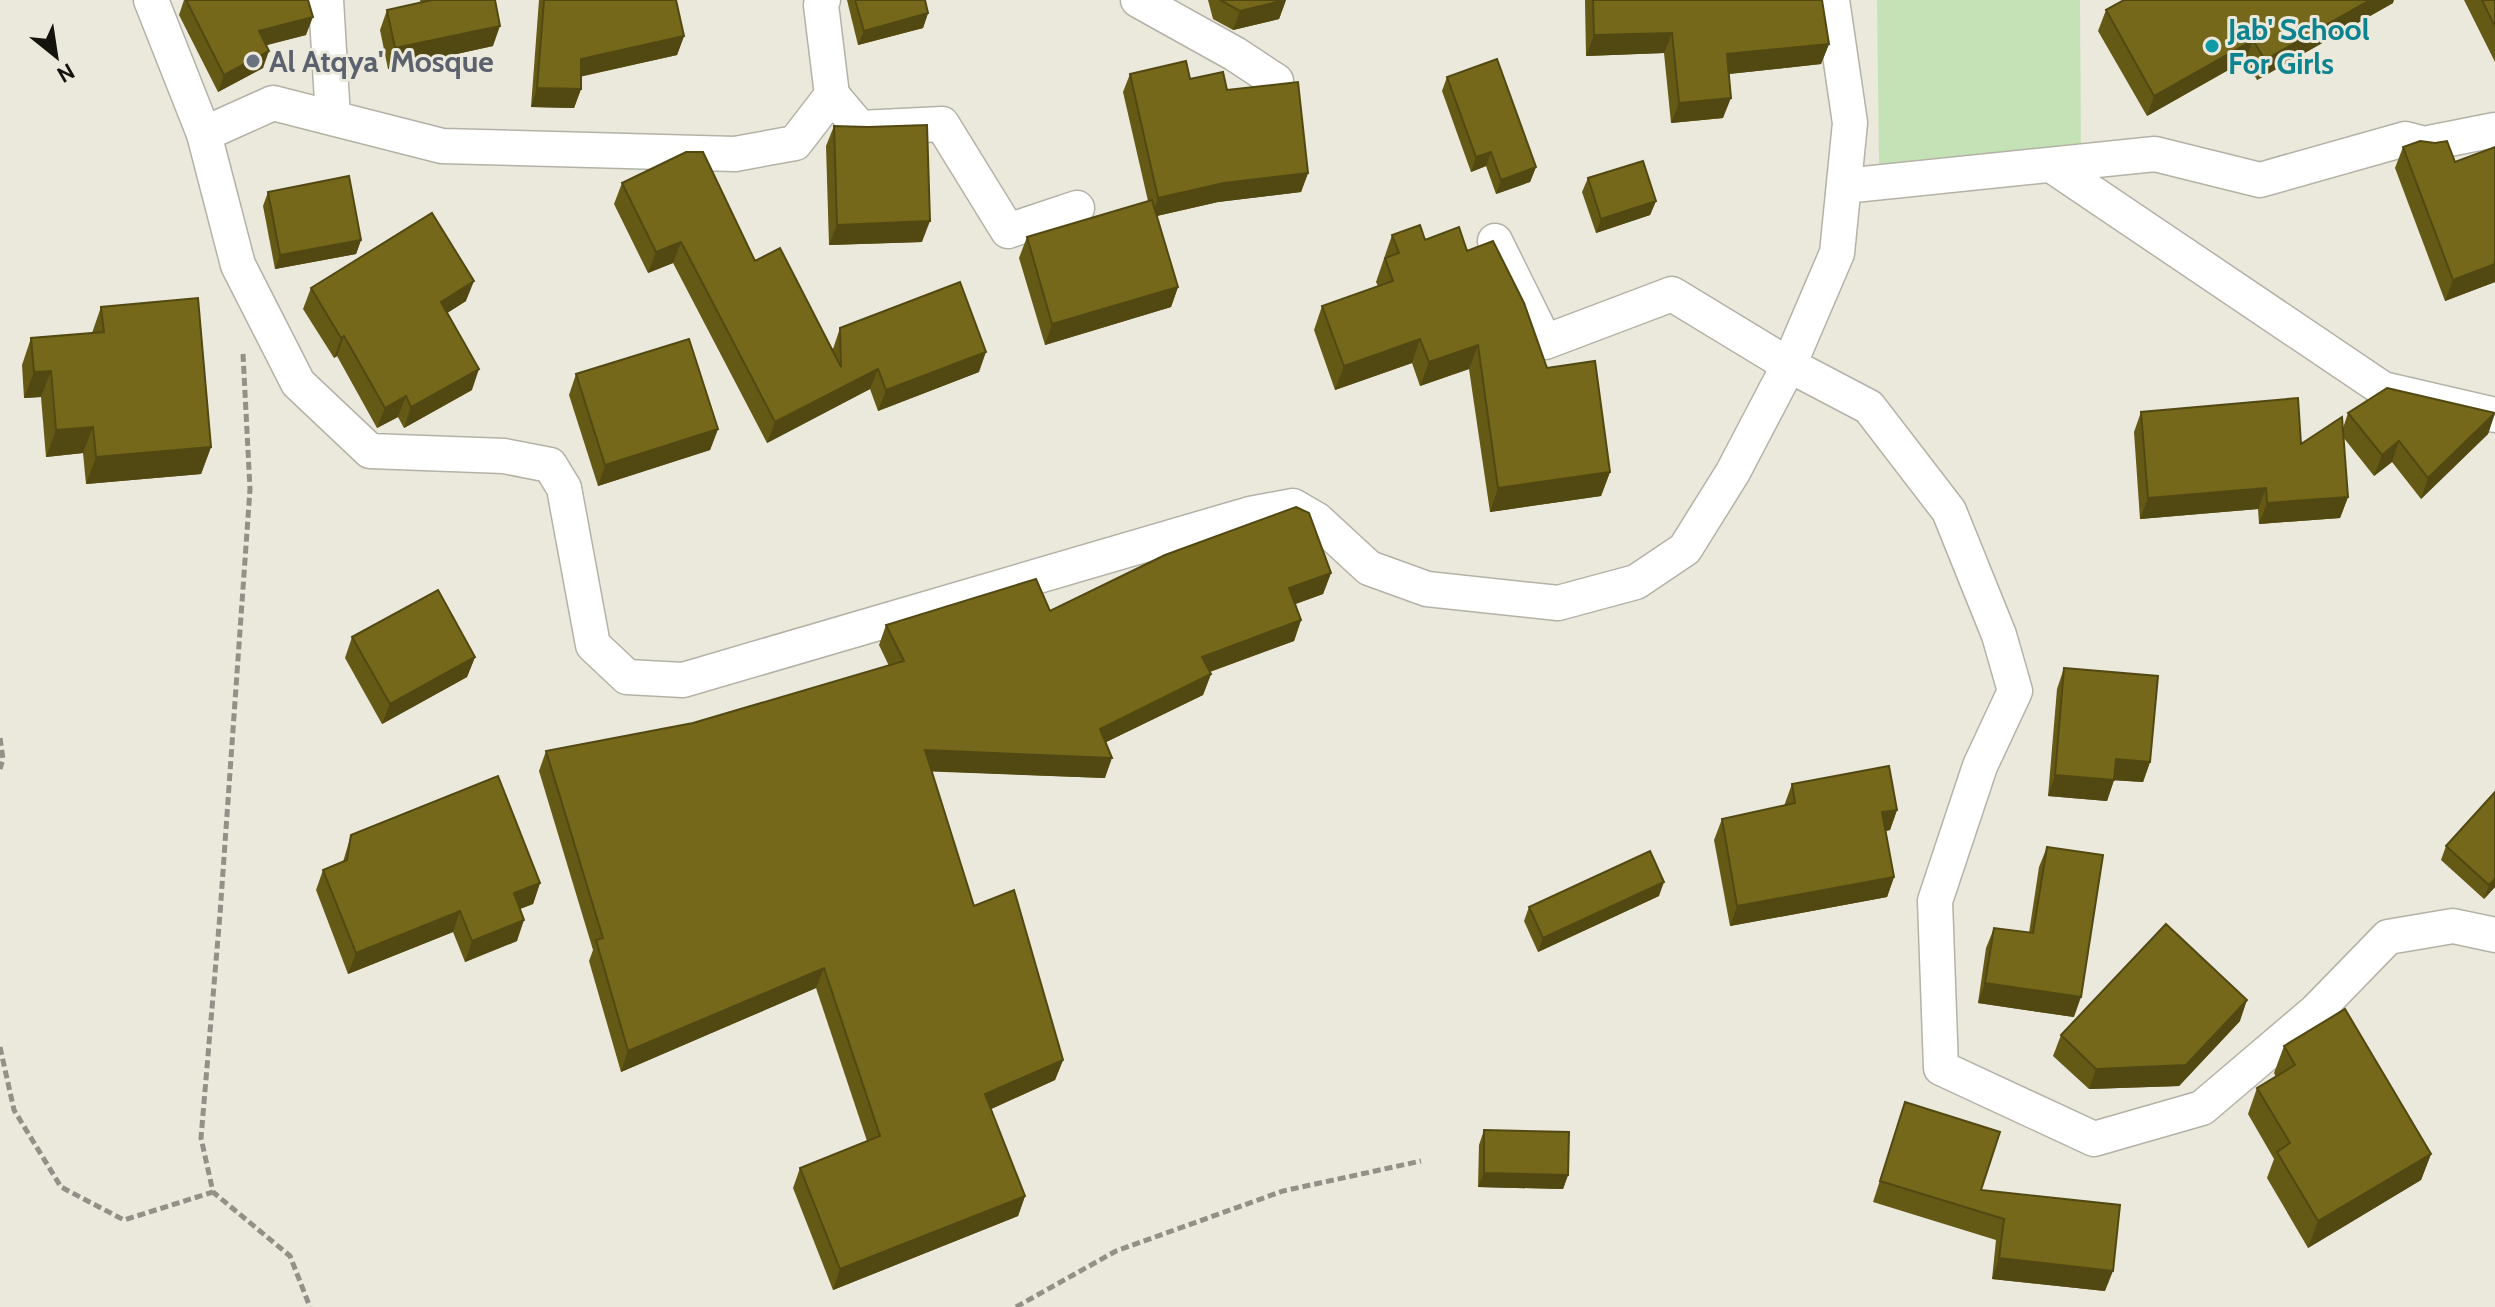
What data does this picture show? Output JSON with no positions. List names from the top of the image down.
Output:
{
  "places": ["Jab' School For Girls", "Al Atqya' Mosque"],
  "north": "bottom right"
}
